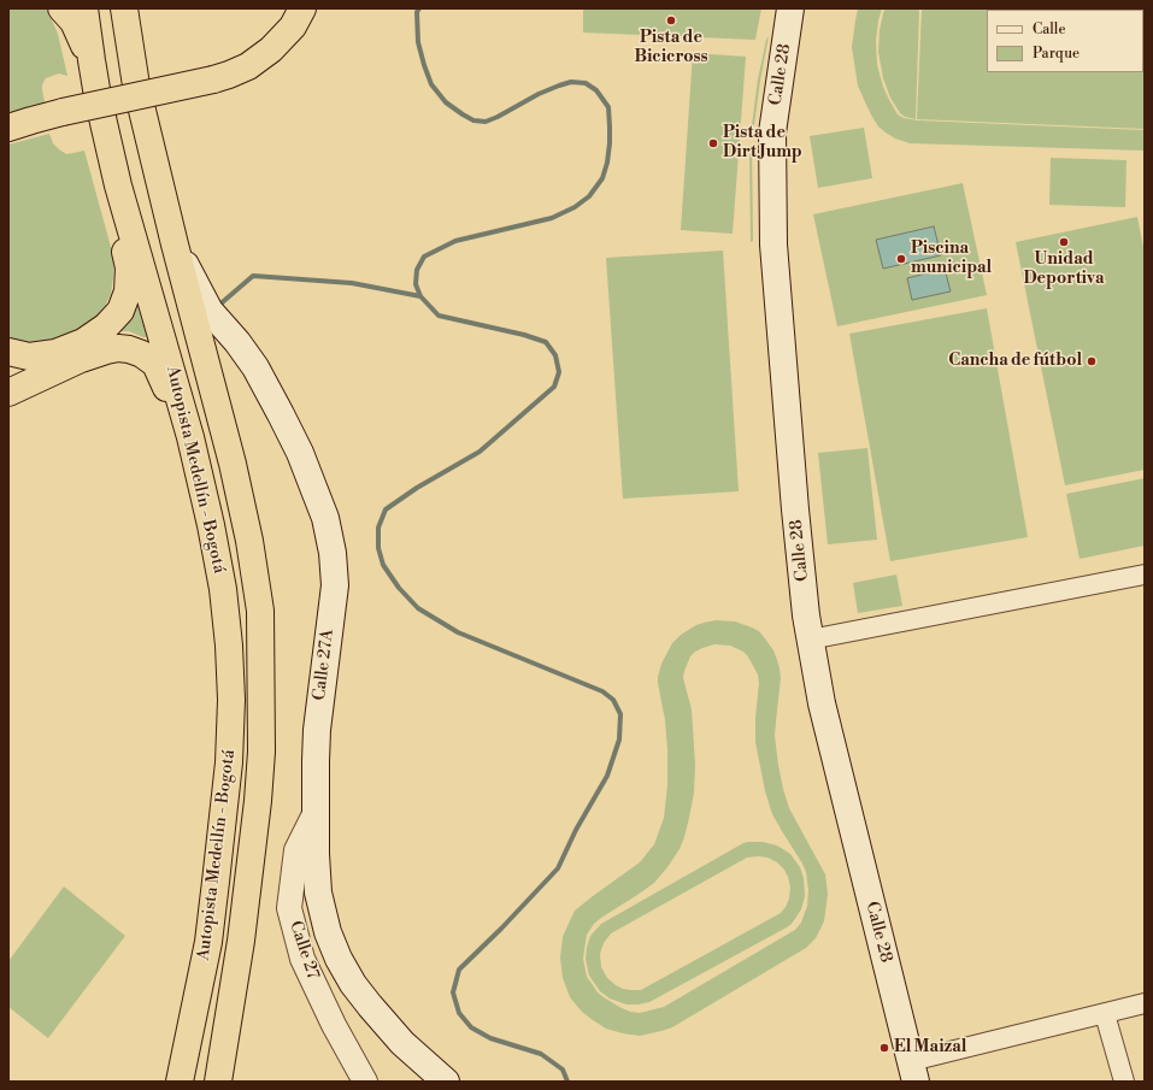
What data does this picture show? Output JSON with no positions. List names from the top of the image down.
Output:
{
  "streets": {
    "highway": ["Autopista Medellín - Bogotá"],
    "main road": ["Calle 28", "Calle 27A"],
    "street": ["Calle 27"]
  },
  "crossings": [
    ["Autopista Medellín - Bogotá", "Calle 27A"],
    ["Calle 27A", "Calle 27"]
  ],
  "places": [
    "Pista de Bicicross",
    "Pista de Dirt Jump",
    "Unidad Deportiva",
    "Piscina municipal",
    "Cancha de fútbol",
    "El Maizal"
  ],
  "legend": ["Calle", "Parque"]
}
